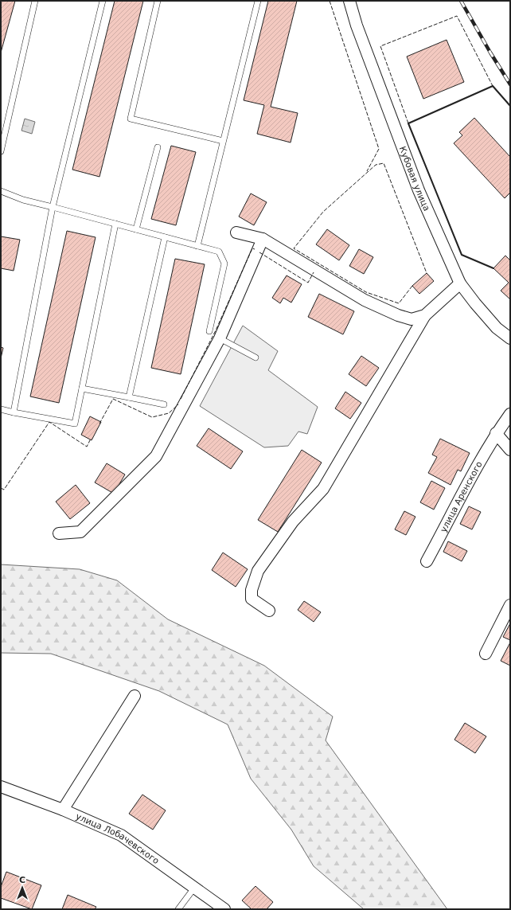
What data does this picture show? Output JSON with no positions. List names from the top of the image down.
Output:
{
  "streets": {
    "street": ["Кубовая улица", "улица Аренского", "улица Лобачевского"]
  },
  "north": "top"
}
